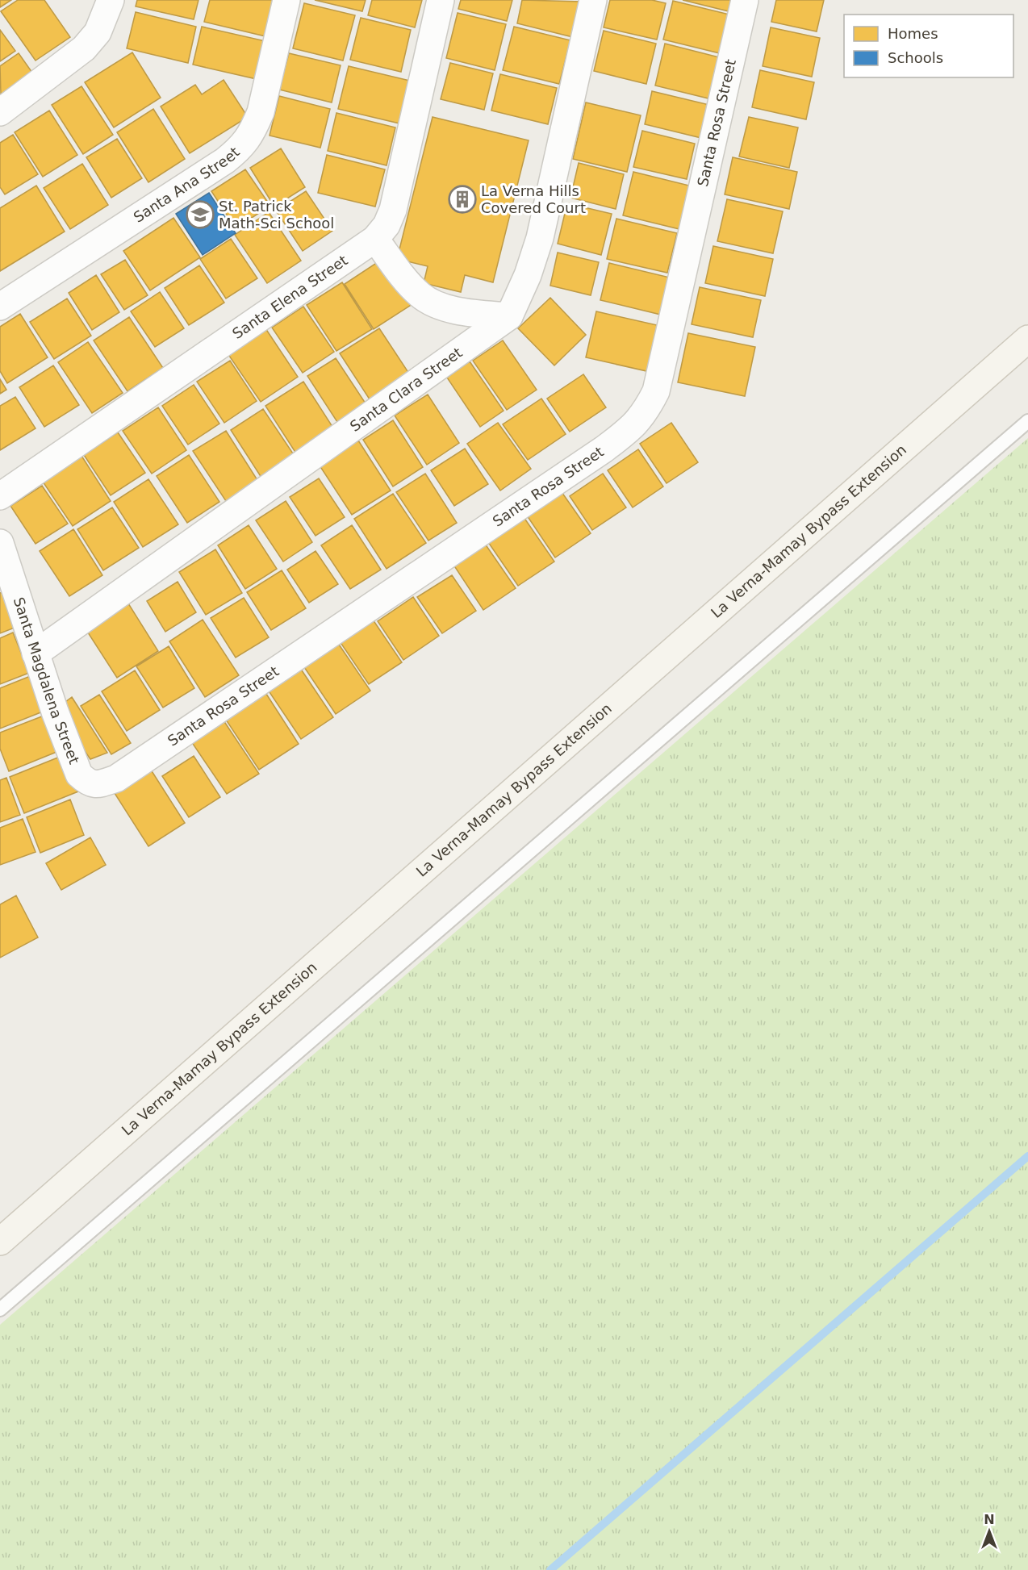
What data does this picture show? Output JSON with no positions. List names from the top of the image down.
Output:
{
  "streets": {
    "main road": ["La Verna-Mamay Bypass Extension"],
    "street": [
      "Santa Rosa Street",
      "Santa Ana Street",
      "Santa Elena Street",
      "Santa Clara Street",
      "Santa Magdalena Street"
    ]
  },
  "crossings": [
    ["Santa Rosa Street", "Santa Magdalena Street"],
    ["Santa Clara Street", "Santa Magdalena Street"]
  ],
  "places": {
    "building": ["La Verna Hills Covered Court"],
    "school or university": ["St. Patrick Math-Sci School"]
  },
  "legend": ["Homes", "Schools"],
  "north": "top"
}
